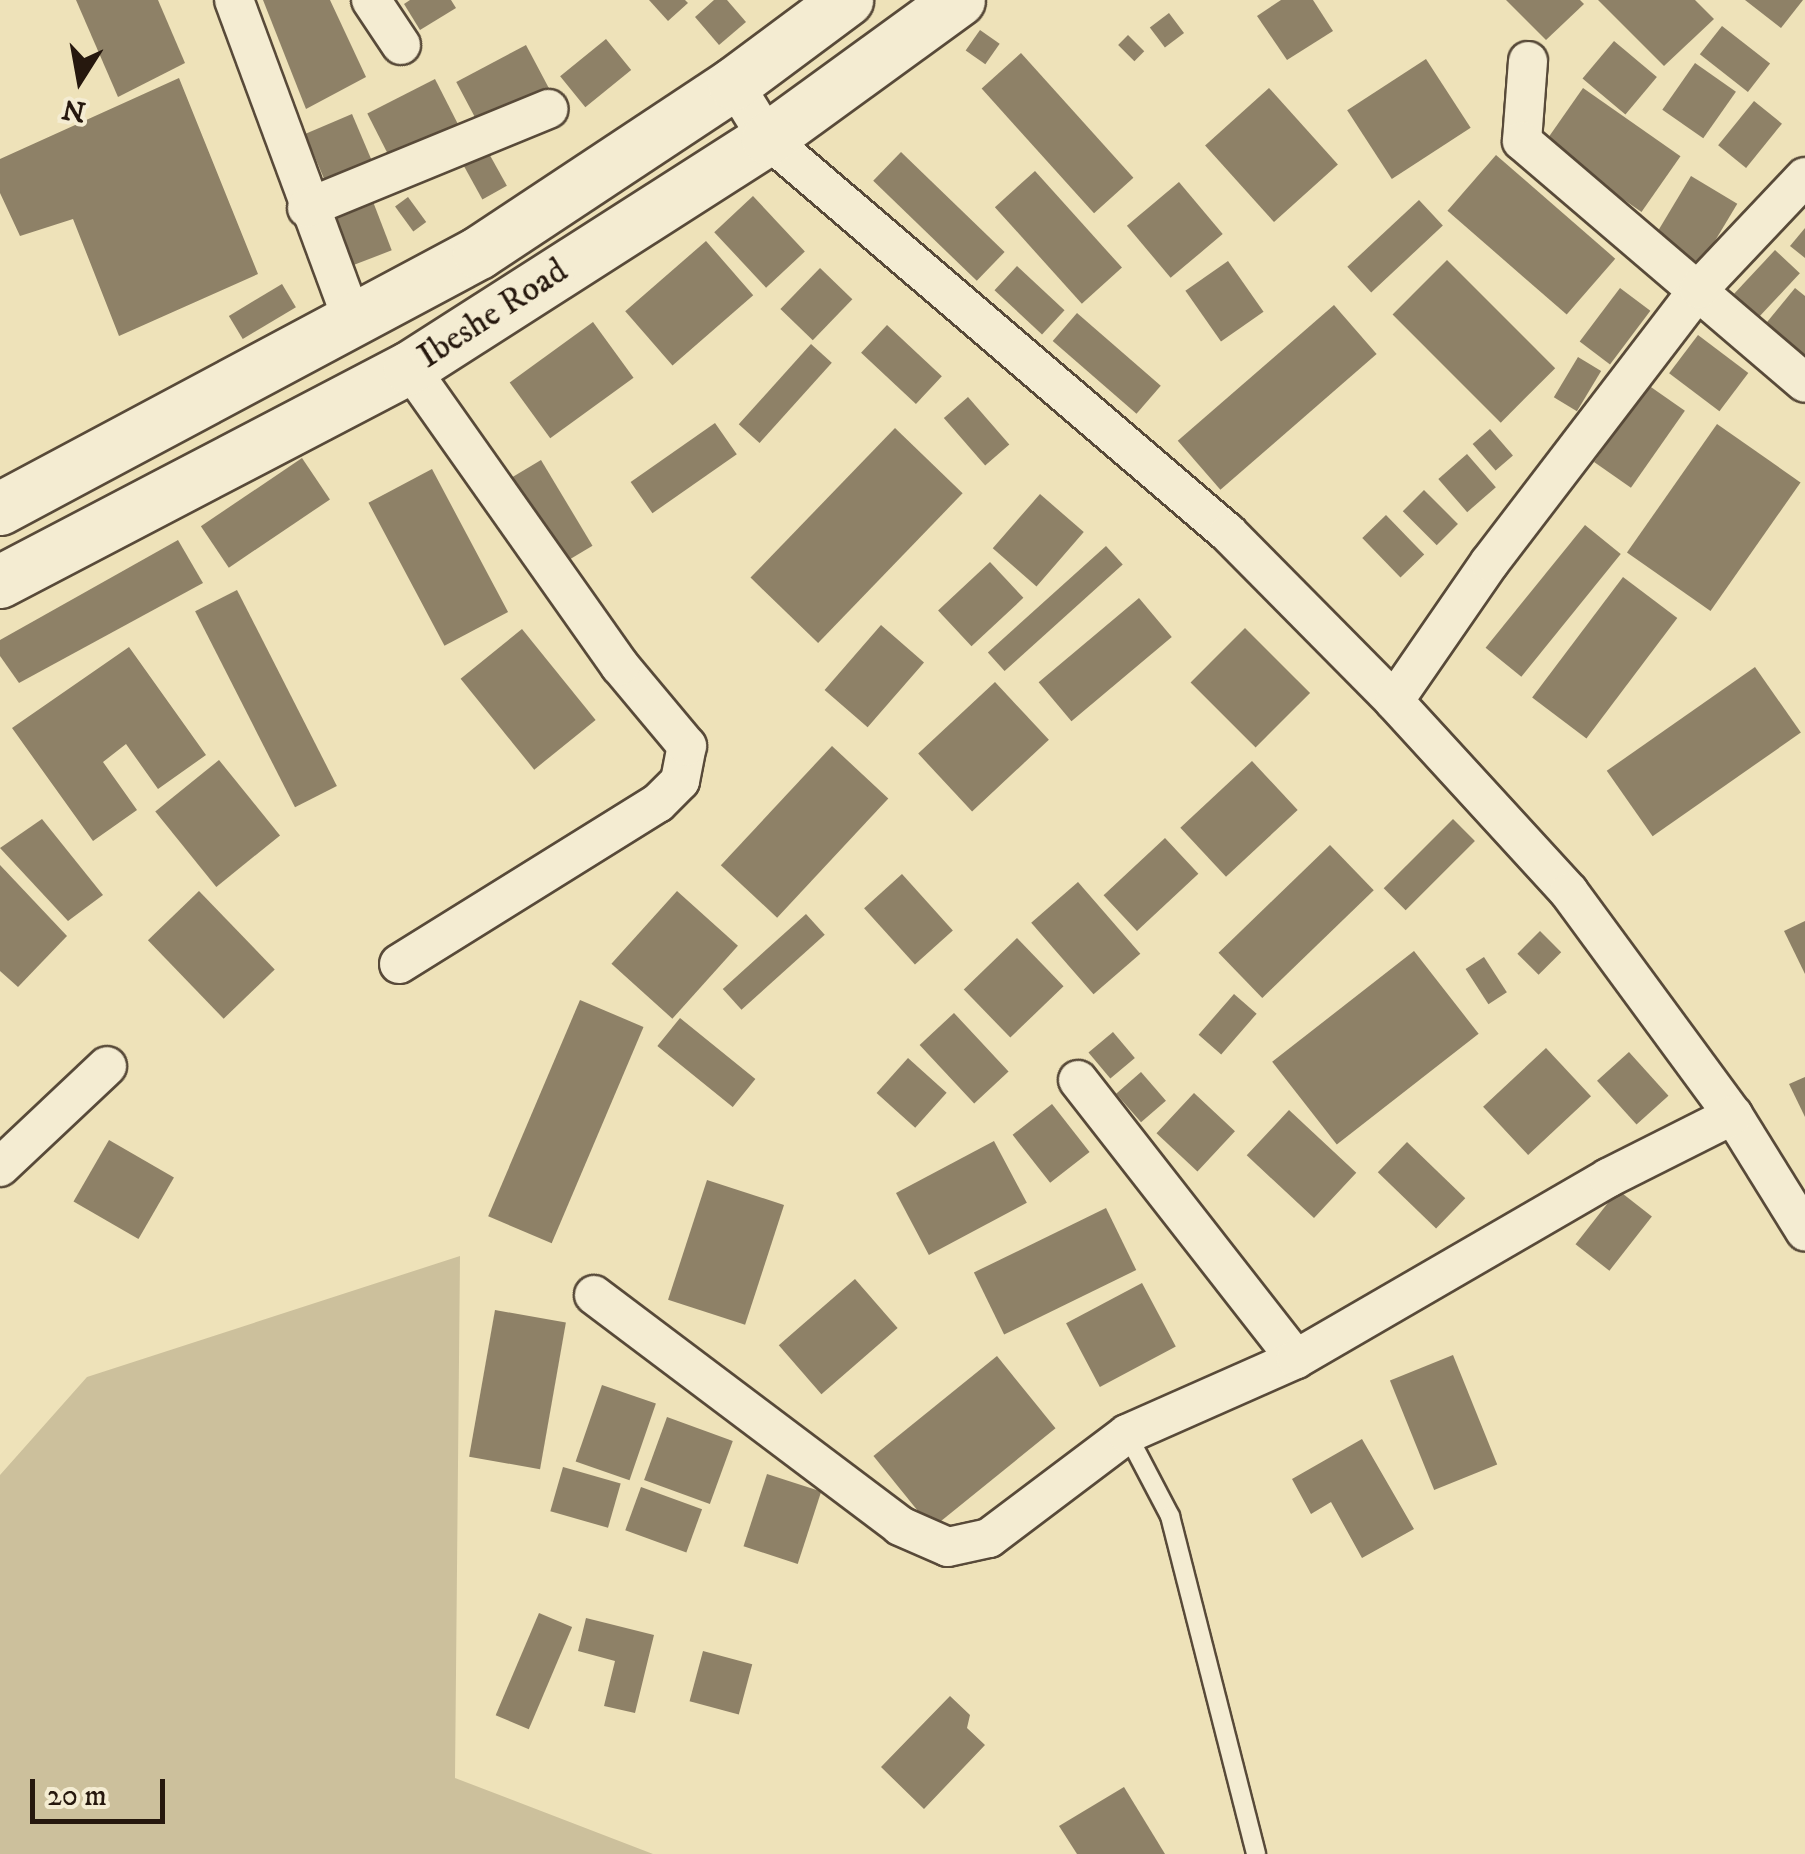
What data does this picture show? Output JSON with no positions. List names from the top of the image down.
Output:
{
  "streets": {
    "main road": ["Ibeshe Road"]
  },
  "scale_bar": "20 m",
  "north": "bottom"
}
